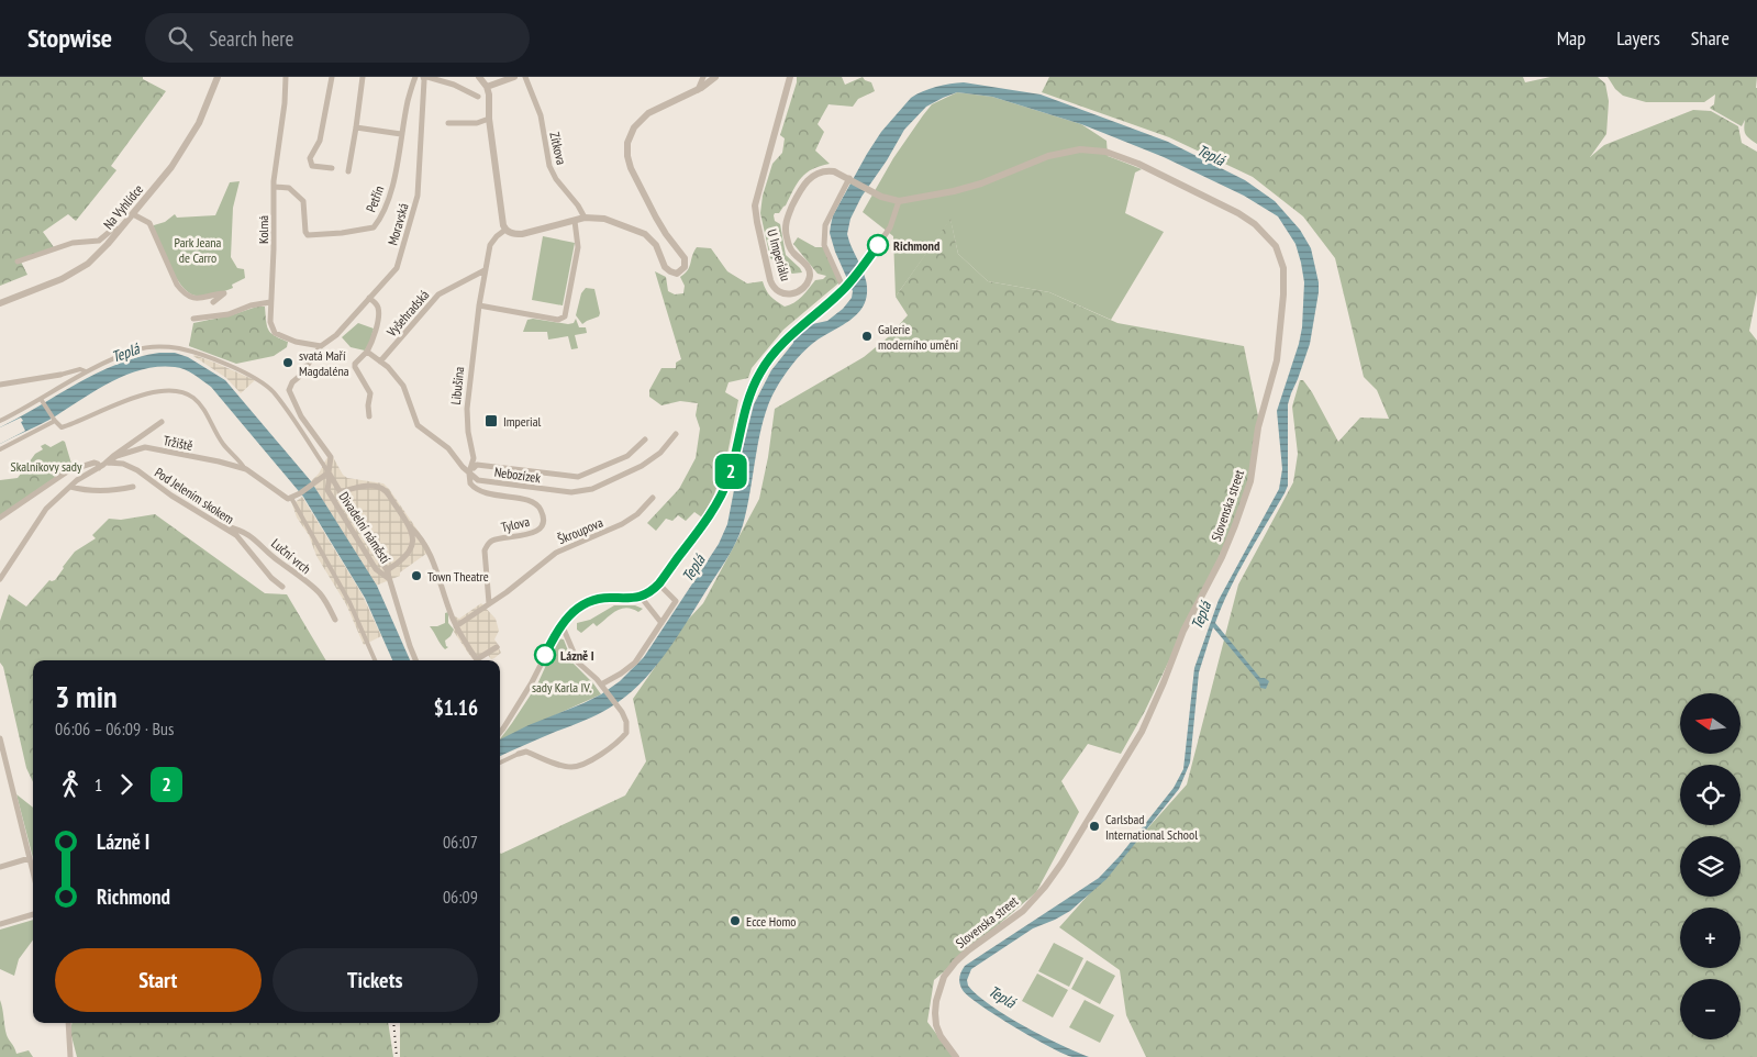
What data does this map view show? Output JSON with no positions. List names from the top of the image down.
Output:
{
  "streets": {
    "street": [
      "Zítkova",
      "Petřín",
      "Na Vyhlídce",
      "Moravská",
      "Kolmá",
      "U Imperiálu",
      "Vyšehradská",
      "Libušina",
      "Tržiště",
      "Nebozízek",
      "Pod Jelením skokem",
      "Slovenska street",
      "Tylova",
      "Divadelní náměstí",
      "Škroupova",
      "Luční vrch"
    ]
  },
  "crossings": [
    ["Petřín", "Kolmá"],
    ["Moravská", "Kolmá"],
    ["Moravská", "Divadelní náměstí"],
    ["U Imperiálu", "Slovenska street"],
    ["Vyšehradská", "Libušina"],
    ["Libušina", "Nebozízek"],
    ["Libušina", "Tylova"],
    ["Tržiště", "Pod Jelením skokem"],
    ["Nebozízek", "Tylova"],
    ["Pod Jelením skokem", "Luční vrch"],
    ["Tylova", "Škroupova"]
  ],
  "water": ["Teplá"],
  "parks": ["Park Jeana de Carro", "Skalníkovy sady", "sady Karla IV."],
  "places": {
    "other": [
      "Richmond",
      "Galerie moderního umění",
      "svatá Maří Magdaléna",
      "Town Theatre",
      "Lázně I",
      "Carlsbad International School",
      "Ecce Homo"
    ],
    "transit": ["Imperial"]
  },
  "lines": ["bus line 2"],
  "north": "left",
  "page": {
    "header": "Stopwise",
    "search": "Search here",
    "nav": ["Map", "Layers", "Share"],
    "on_map": "2",
    "heading": ["3 min", "06:06 – 06:09 · Bus", "$1.16"],
    "map_buttons": ["+", "−"],
    "legs": ["1", "2"],
    "list": [
      {
        "name": "Lázně I",
        "value": "06:07"
      },
      {
        "name": "Richmond",
        "value": "06:09"
      }
    ],
    "buttons": ["Start", "Tickets"]
  }
}
